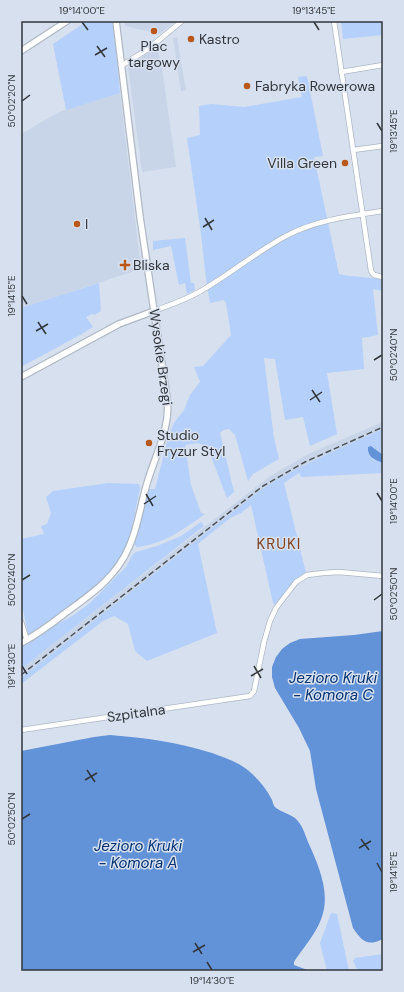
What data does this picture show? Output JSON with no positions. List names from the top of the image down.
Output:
{
  "streets": {
    "street": ["Wysokie Brzegi", "Szpitalna"]
  },
  "districts": ["KRUKI"],
  "water": ["Jezioro Kruki - Komora C", "Jezioro Kruki - Komora A"],
  "places": {
    "other": [
      "Plac targowy",
      "Kastro",
      "Fabryka Rowerowa",
      "Villa Green",
      "I",
      "Studio Fryzur Styl"
    ],
    "health": ["Bliska"]
  },
  "coordinates": [
    "19°14'00\"E",
    "19°13'45\"E",
    "50°02'20\"N",
    "19°14'15\"E",
    "50°02'40\"N",
    "50°02'50\"N",
    "19°14'30\"E"
  ]
}
